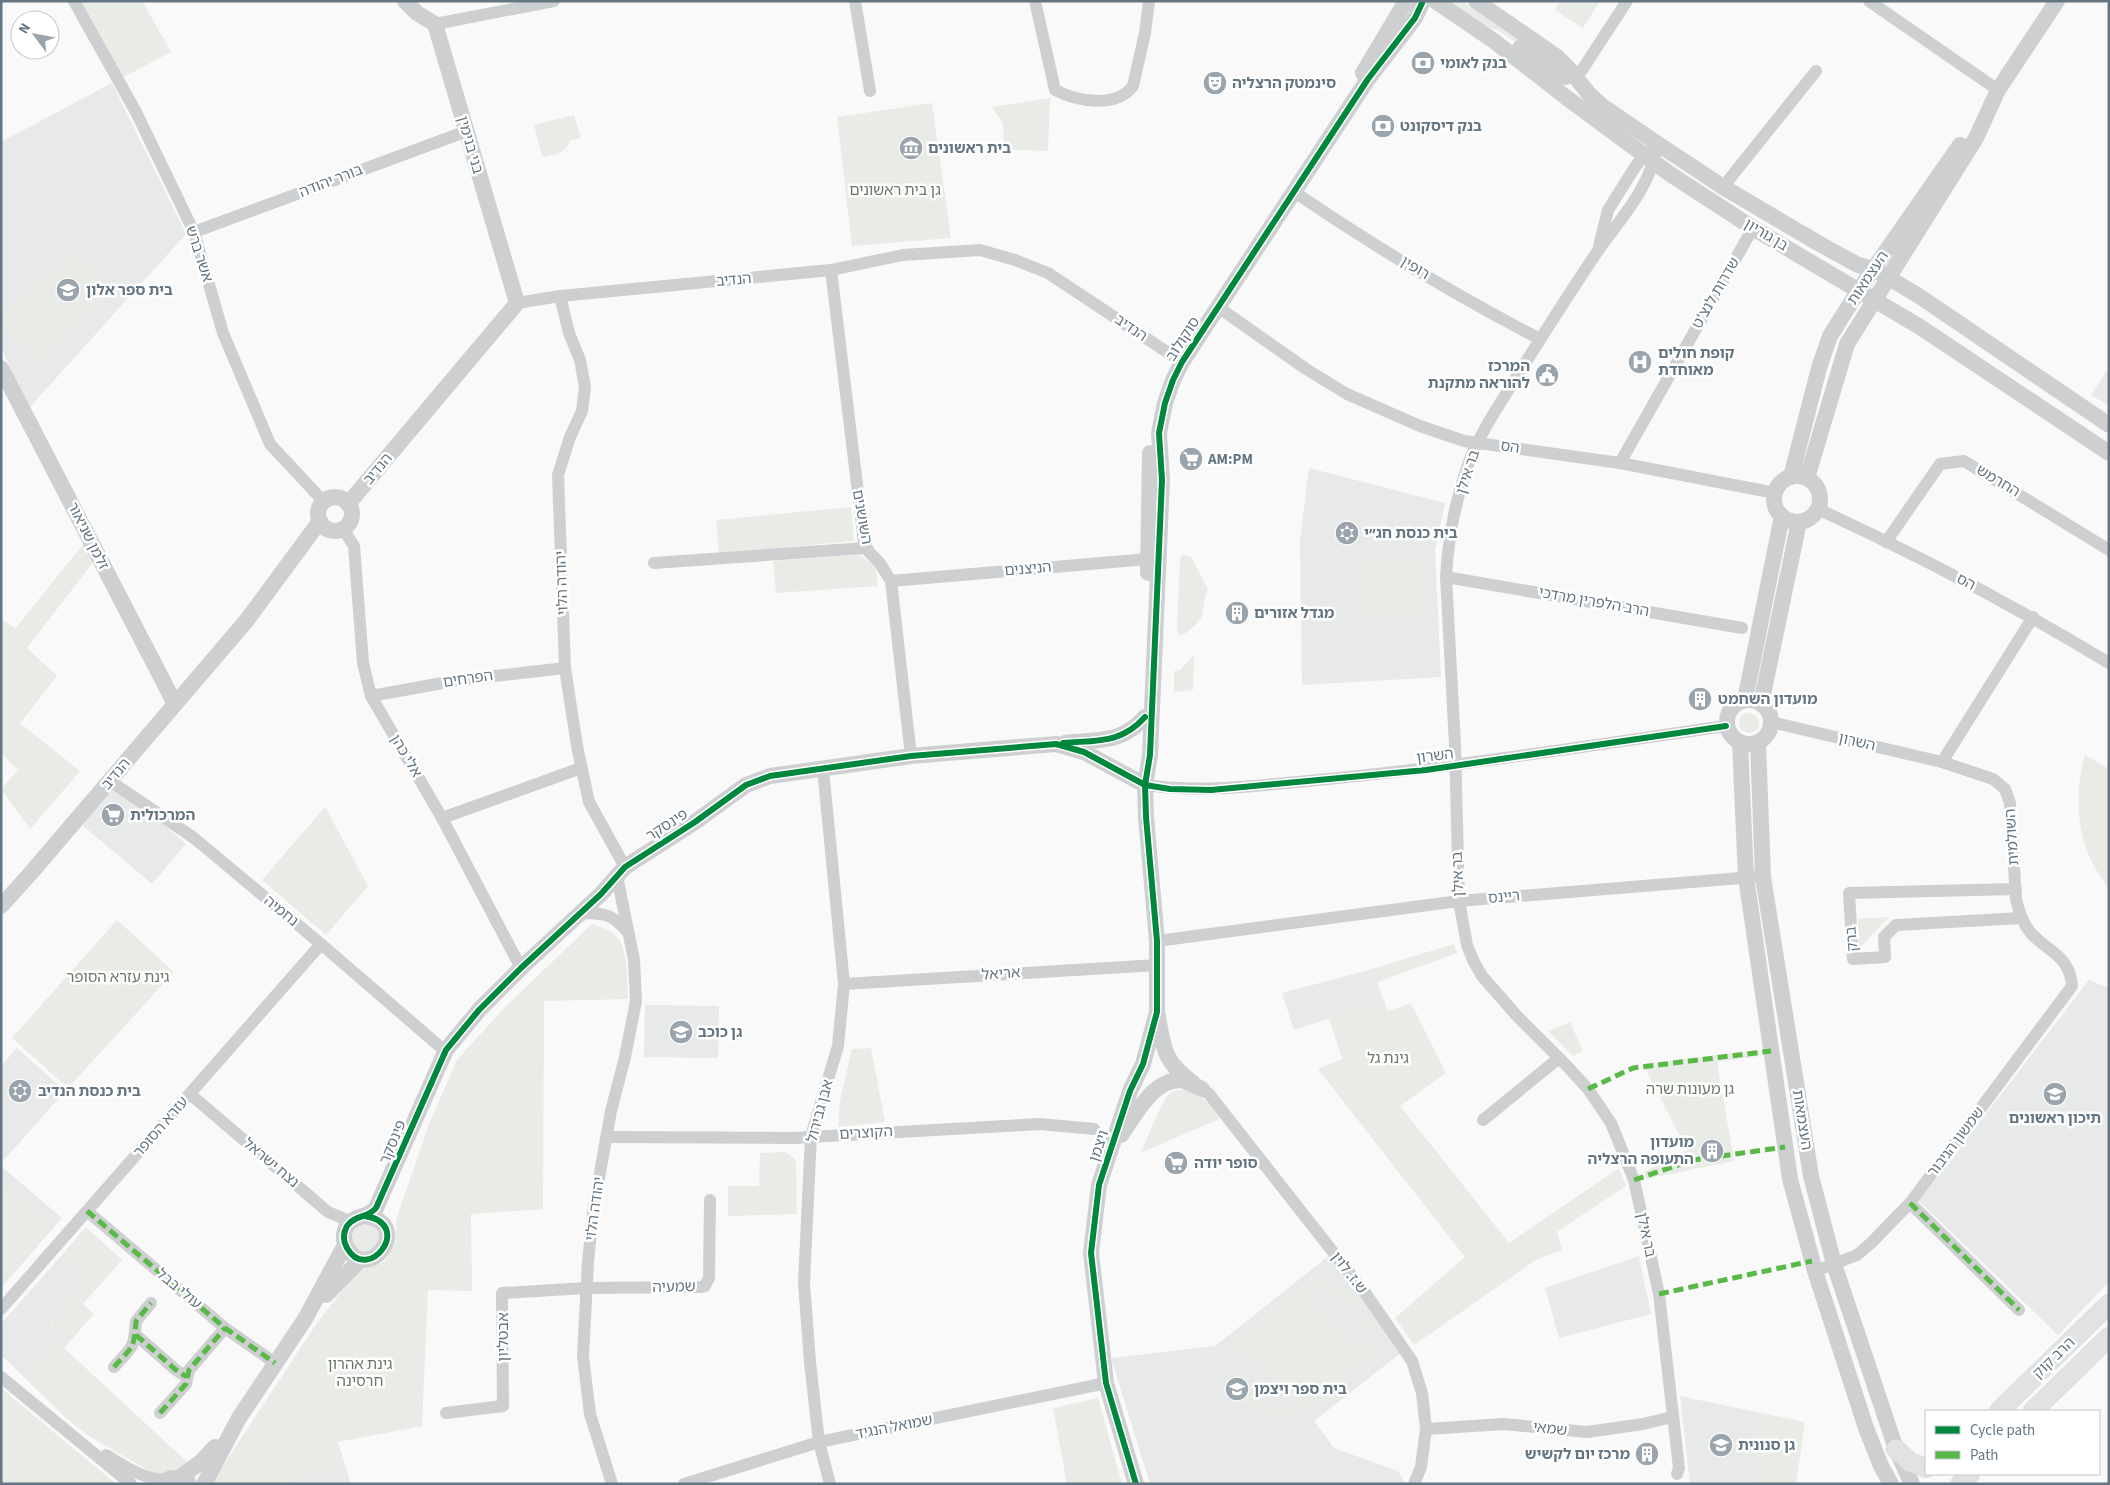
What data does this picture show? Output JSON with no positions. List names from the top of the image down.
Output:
{
  "streets": {
    "main road": ["הרב קוק"],
    "street": [
      "בני בנימין",
      "בורר יהודה",
      "בן גוריון",
      "אשר ברש",
      "רופין",
      "העצמאות",
      "הנדיב",
      "שדרות לנצ'ט",
      "סוקולוב",
      "הס",
      "בר אילן",
      "החרמש",
      "השושנים",
      "זלמן שניאור",
      "הניצנים",
      "יהודה הלוי",
      "הרב הלפרין מרדכי",
      "הפרחים",
      "השרון",
      "אלי כהן",
      "פינסקר",
      "השולמית",
      "ריינס",
      "נחמיה",
      "ברק",
      "אריאל",
      "אבן גבירול",
      "עזרא הסופר",
      "הקוצרים",
      "שמשון הגיבור",
      "ויצמן",
      "נצח ישראל",
      "ש.ז. לוין",
      "שמעיה",
      "עולי בבל",
      "אבטליון",
      "שמואל הנגיד",
      "שמאי"
    ]
  },
  "crossings": [
    ["בני בנימין", "בורר יהודה"],
    ["בני בנימין", "הנדיב"],
    ["בורר יהודה", "אשר ברש"],
    ["בן גוריון", "העצמאות"],
    ["בן גוריון", "שדרות לנצ'ט"],
    ["בן גוריון", "סוקולוב"],
    ["בן גוריון", "בר אילן"],
    ["אשר ברש", "הנדיב"],
    ["אשר ברש", "אלי כהן"],
    ["רופין", "סוקולוב"],
    ["רופין", "בר אילן"],
    ["העצמאות", "הס"],
    ["העצמאות", "השרון"],
    ["העצמאות", "ריינס"],
    ["העצמאות", "שמשון הגיבור"],
    ["הנדיב", "סוקולוב"],
    ["הנדיב", "השושנים"],
    ["הנדיב", "זלמן שניאור"],
    ["הנדיב", "יהודה הלוי"],
    ["הנדיב", "אלי כהן"],
    ["הנדיב", "נחמיה"],
    ["שדרות לנצ'ט", "הס"],
    ["סוקולוב", "הס"],
    ["סוקולוב", "הניצנים"],
    ["סוקולוב", "השרון"],
    ["סוקולוב", "פינסקר"],
    ["סוקולוב", "ויצמן"],
    ["הס", "בר אילן"],
    ["הס", "החרמש"],
    ["בר אילן", "הרב הלפרין מרדכי"],
    ["בר אילן", "השרון"],
    ["בר אילן", "ריינס"],
    ["בר אילן", "שמאי"],
    ["השושנים", "הניצנים"],
    ["השושנים", "פינסקר"],
    ["יהודה הלוי", "הפרחים"],
    ["יהודה הלוי", "פינסקר"],
    ["יהודה הלוי", "הקוצרים"],
    ["יהודה הלוי", "שמעיה"],
    ["יהודה הלוי", "אבטליון"],
    ["הפרחים", "אלי כהן"],
    ["השרון", "פינסקר"],
    ["השרון", "השולמית"],
    ["אלי כהן", "פינסקר"],
    ["פינסקר", "נחמיה"],
    ["פינסקר", "אבן גבירול"],
    ["פינסקר", "נצח ישראל"],
    ["השולמית", "ברק"],
    ["השולמית", "שמשון הגיבור"],
    ["ריינס", "ויצמן"],
    ["נחמיה", "עזרא הסופר"],
    ["אריאל", "אבן גבירול"],
    ["אריאל", "ויצמן"],
    ["אבן גבירול", "הקוצרים"],
    ["אבן גבירול", "שמואל הנגיד"],
    ["עזרא הסופר", "נצח ישראל"],
    ["עזרא הסופר", "עולי בבל"],
    ["ויצמן", "ש.ז. לוין"],
    ["ויצמן", "שמואל הנגיד"],
    ["ש.ז. לוין", "שמאי"],
    ["שמעיה", "אבטליון"]
  ],
  "parks": [
    "גן בית ראשונים",
    "גינת עזרא הסופר",
    "גינת גל",
    "גן מעונות שרה",
    "גינת אהרון חרסינה"
  ],
  "places": {
    "bank": ["בנק לאומי", "בנק דיסקונט"],
    "theatre": ["סינמטק הרצליה"],
    "museum": ["בית ראשונים"],
    "school or university": [
      "בית ספר אלון",
      "גן כוכב",
      "תיכון ראשונים",
      "בית ספר ויצמן",
      "גן סנונית"
    ],
    "hospital": ["קופת חולים מאוחדת"],
    "public building": ["המרכז להוראה מתקנת"],
    "supermarket": ["AM:PM", "המרכולית", "סופר יודה"],
    "synagogue": ["בית כנסת חג״י", "בית כנסת הנדיב"],
    "building": [
      "מגדל אזורים",
      "מועדון השחמט",
      "מועדון התעופה הרצליה",
      "מרכז יום לקשיש"
    ]
  },
  "legend": ["Cycle path", "Path"],
  "north": "top left"
}
